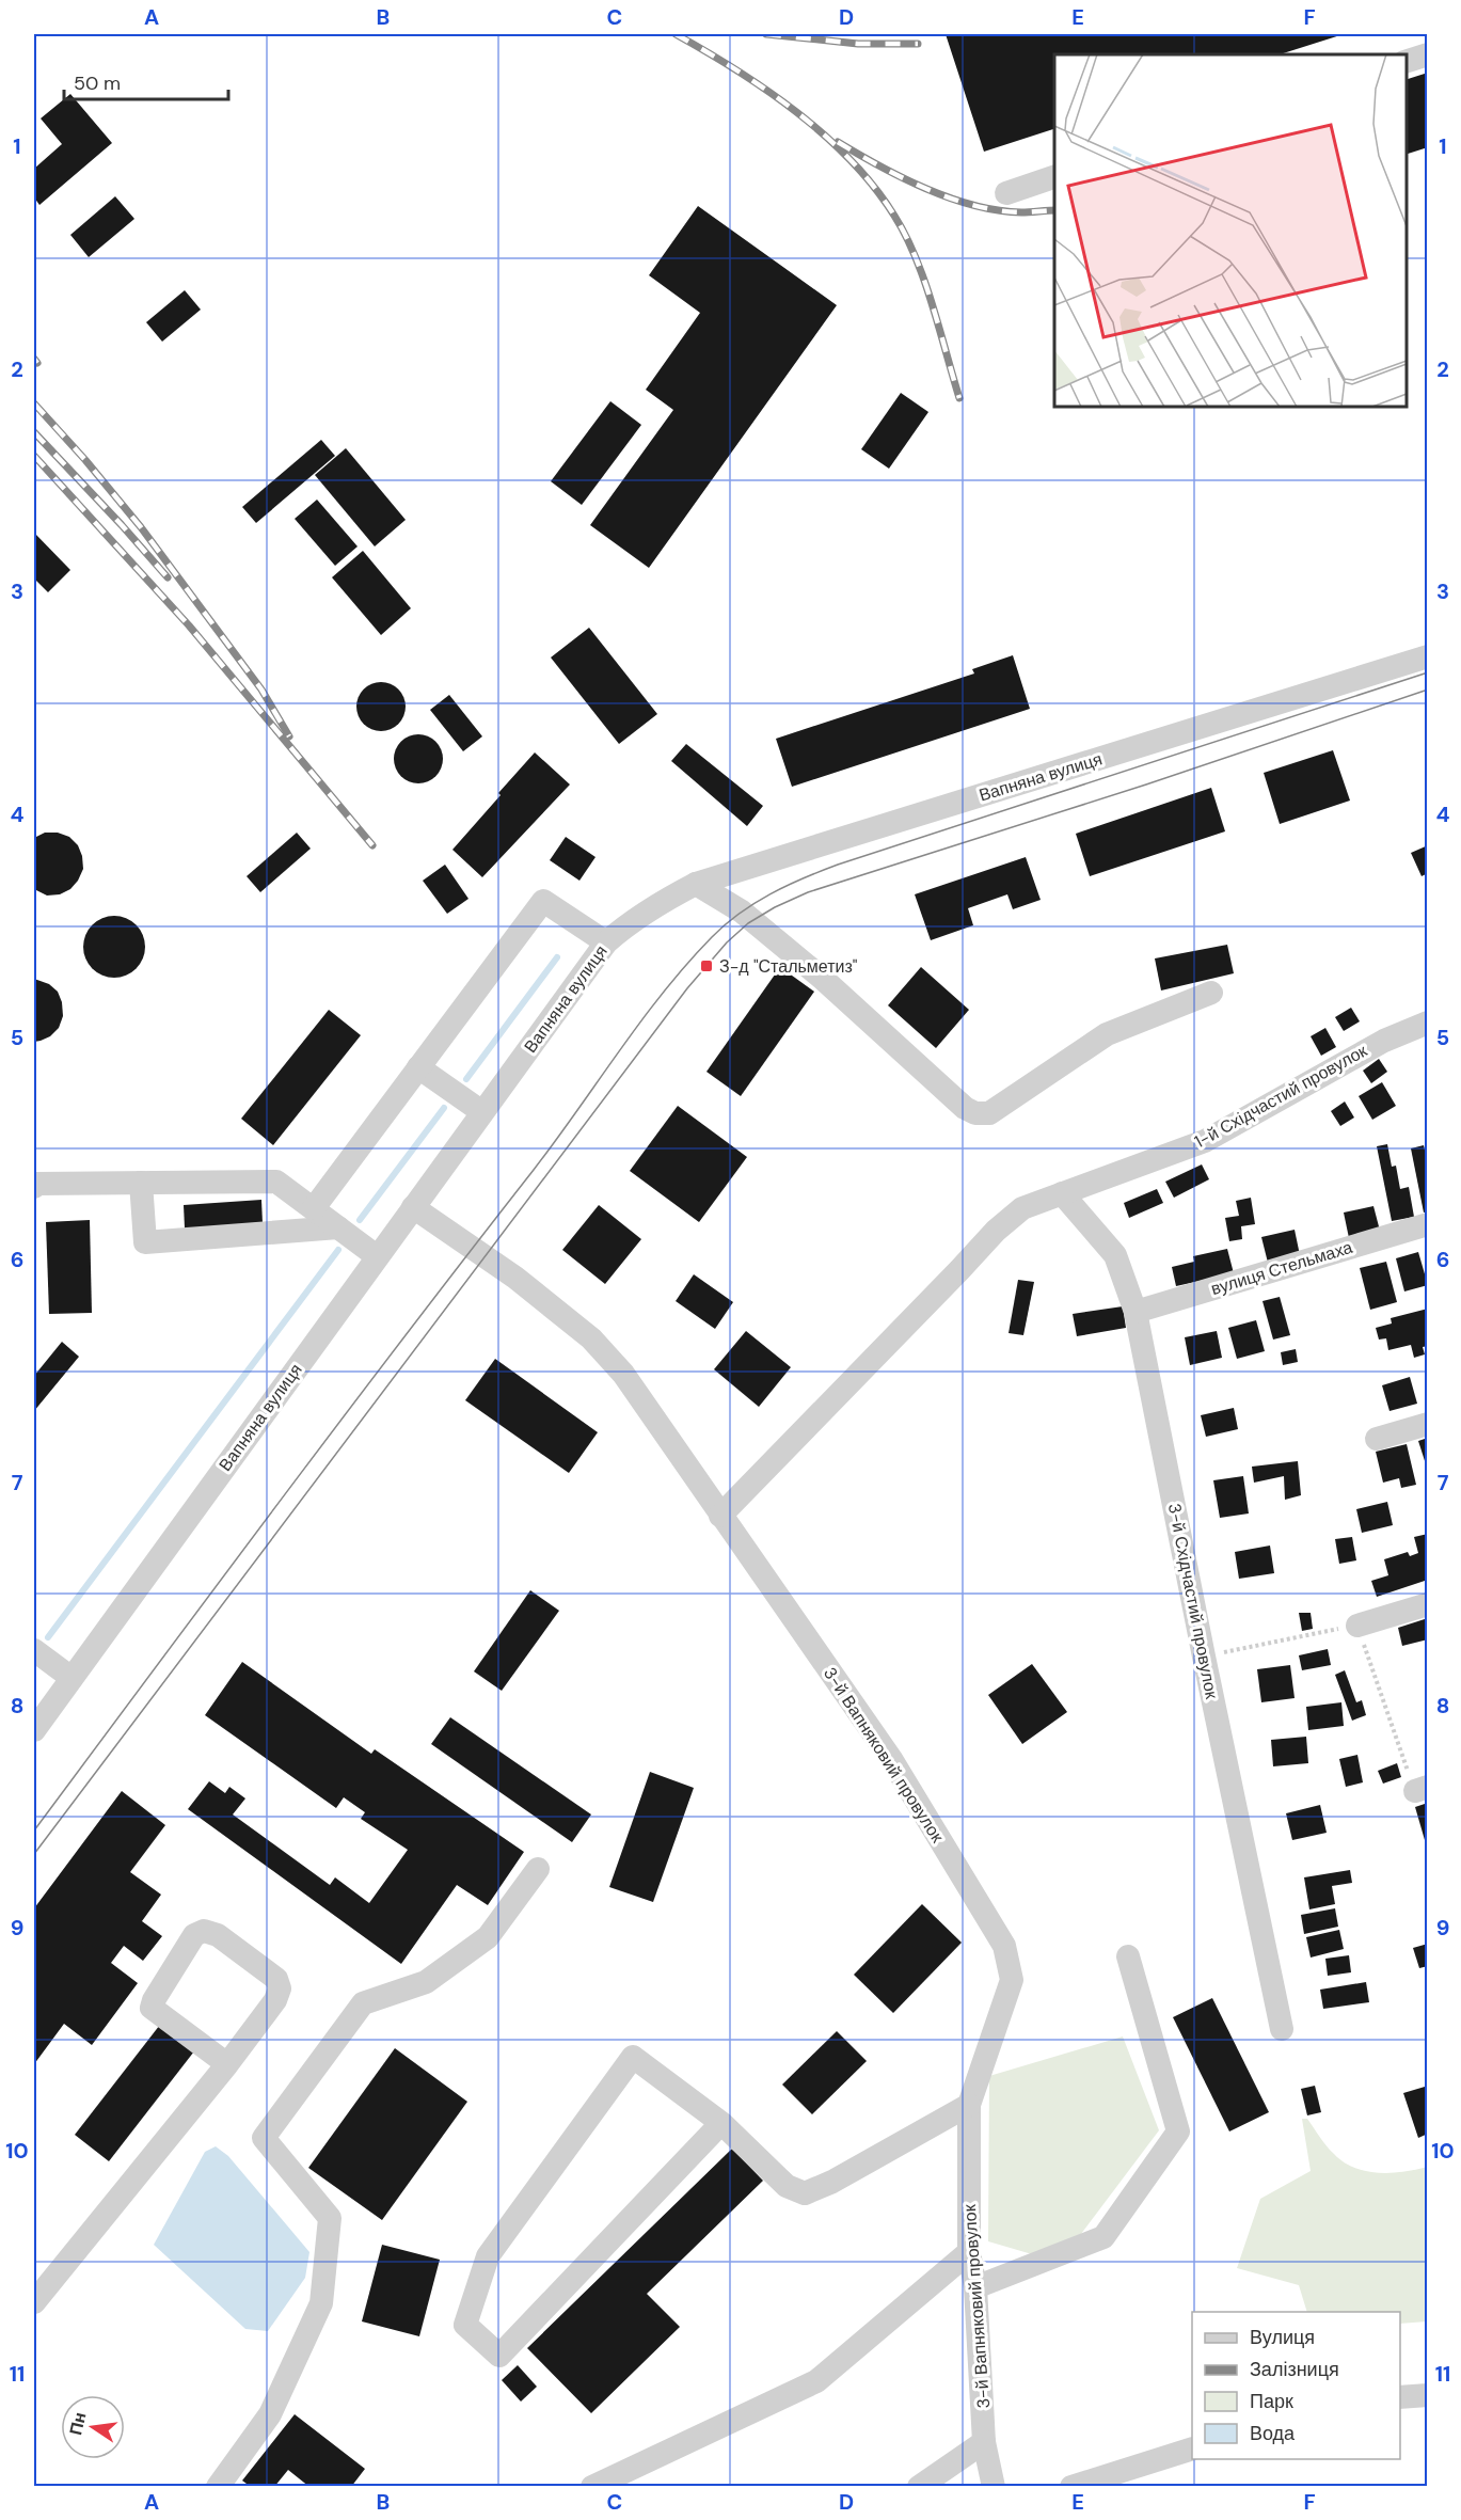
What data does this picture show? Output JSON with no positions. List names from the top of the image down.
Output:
{
  "streets": {
    "street": [
      "Вапняна вулиця",
      "1-й Східчастий провулок",
      "вулиця Стельмаха",
      "3-й Східчастий провулок",
      "3-й Вапняковий провулок"
    ]
  },
  "crossings": [
    ["Вапняна вулиця", "3-й Вапняковий провулок"],
    ["1-й Східчастий провулок", "3-й Східчастий провулок"],
    ["1-й Східчастий провулок", "3-й Вапняковий провулок"],
    ["вулиця Стельмаха", "3-й Східчастий провулок"]
  ],
  "places": {
    "transit": ["З-д \"Стальметиз\""]
  },
  "legend": [
    "Вулиця",
    "Залізниця",
    "Парк",
    "Вода"
  ],
  "scale_bar": "50 m",
  "north": "left",
  "grid": {
    "columns": [
      "A",
      "B",
      "C",
      "D",
      "E",
      "F"
    ],
    "rows": [
      "1",
      "2",
      "3",
      "4",
      "5",
      "6",
      "7",
      "8",
      "9",
      "10",
      "11"
    ]
  }
}
